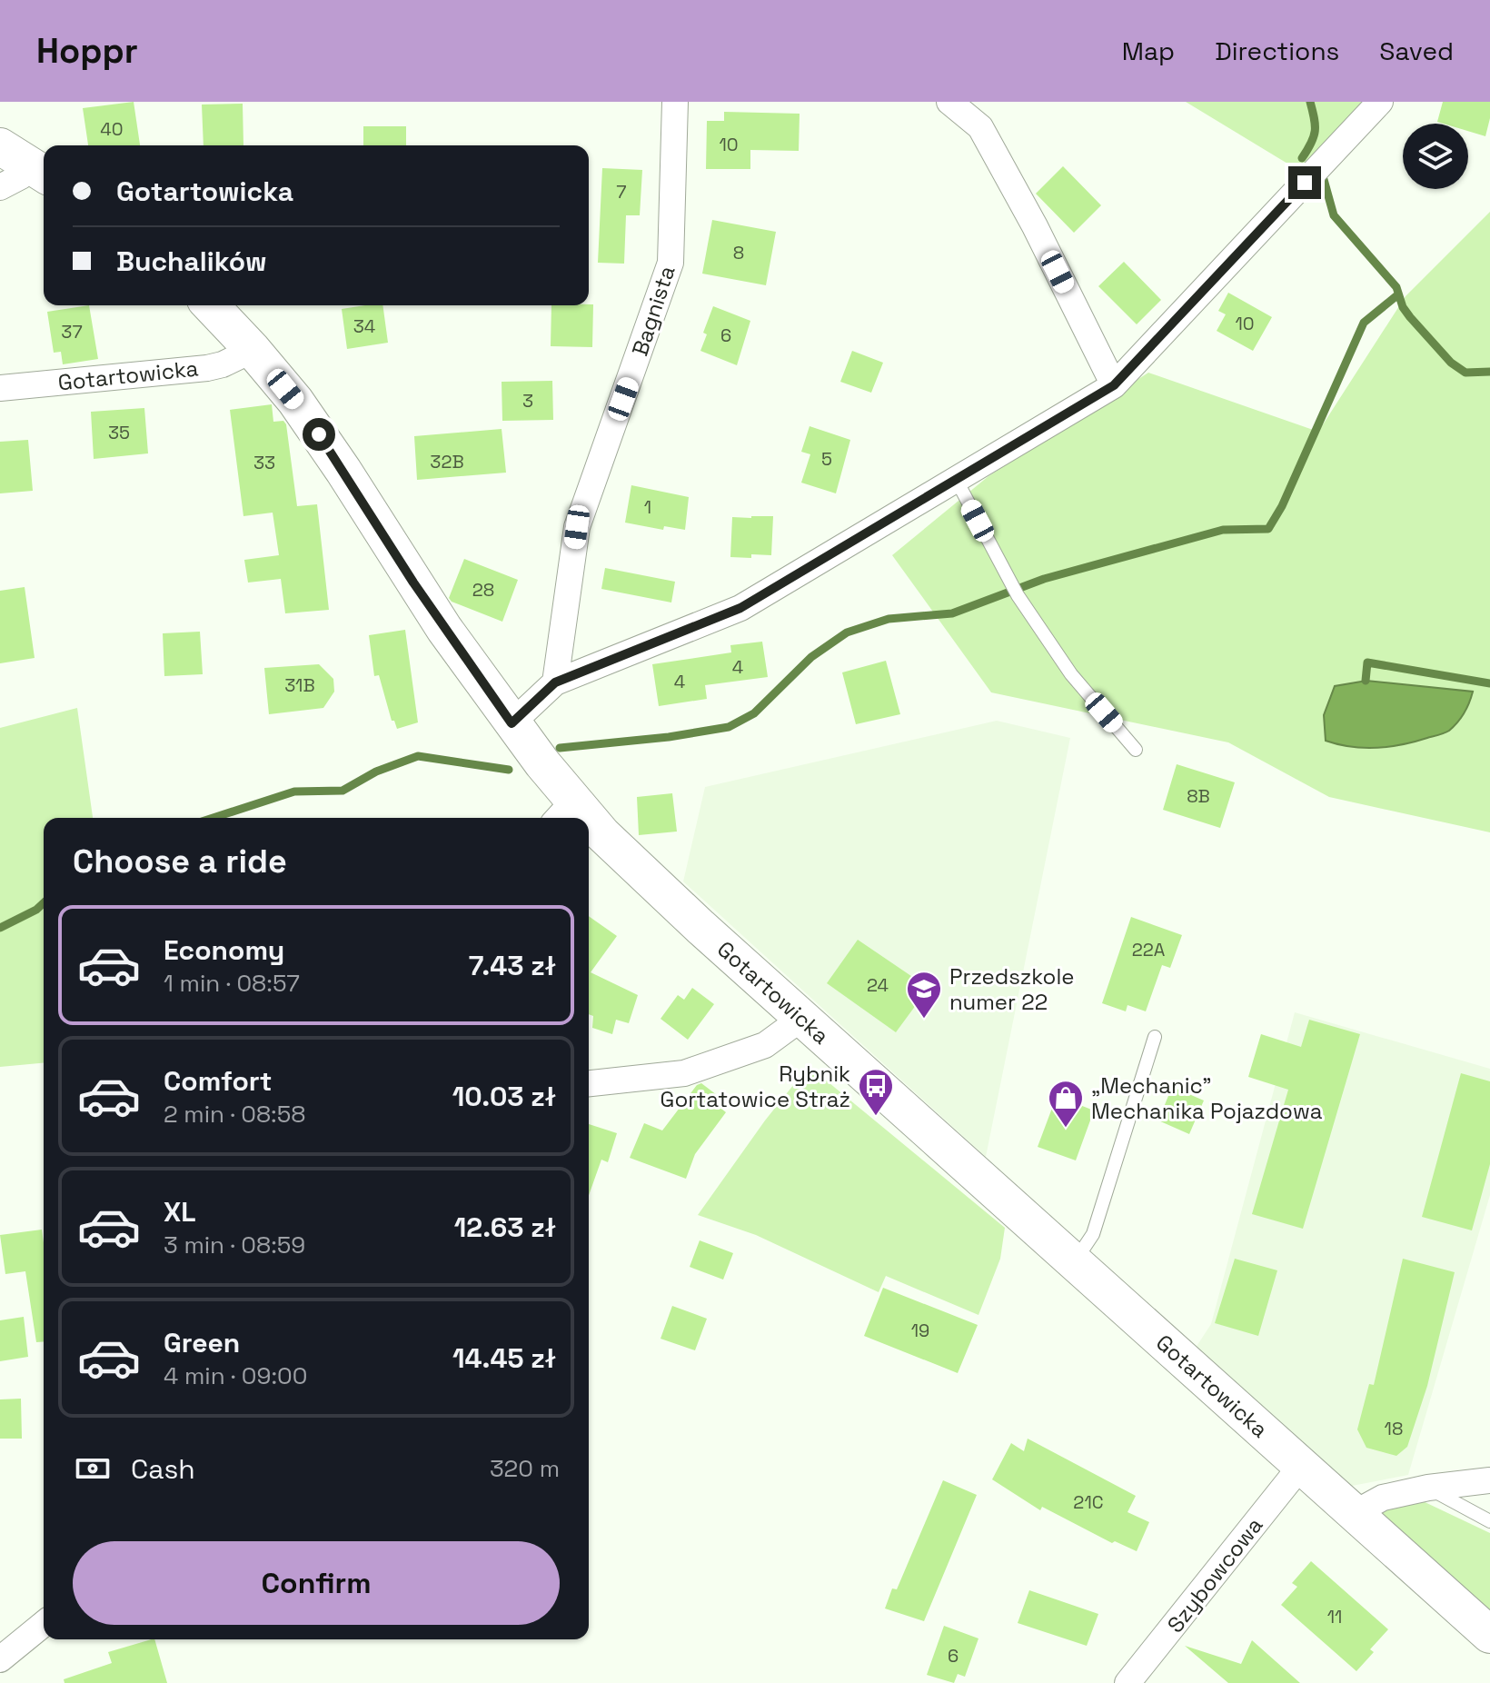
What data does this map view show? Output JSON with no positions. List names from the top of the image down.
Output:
{
  "streets": {
    "street": ["Bagnista", "Gotartowicka", "Szybowcowa"]
  },
  "crossings": [
    ["Gotartowicka", "Szybowcowa"]
  ],
  "places": {
    "school or university": ["Przedszkole numer 22"],
    "bus stop": ["Rybnik Gortatowice Straż"],
    "shop": ["„Mechanic” Mechanika Pojazdowa"]
  },
  "house_numbers": [
    "40",
    "10",
    "7",
    "8",
    "10",
    "34",
    "37",
    "6",
    "3",
    "35",
    "5",
    "32B",
    "33",
    "1",
    "28",
    "4",
    "4",
    "31B",
    "8B",
    "22A",
    "24",
    "19",
    "18",
    "21C",
    "11",
    "6"
  ],
  "page": {
    "header": "Hoppr",
    "nav": ["Map", "Directions", "Saved"],
    "banner": ["Gotartowicka", "Buchalików"],
    "heading": "Choose a ride",
    "list": [
      {
        "name": "Economy",
        "note": "1 min · 08:57",
        "value": "7.43 zł"
      },
      {
        "name": "Comfort",
        "note": "2 min · 08:58",
        "value": "10.03 zł"
      },
      {
        "name": "XL",
        "note": "3 min · 08:59",
        "value": "12.63 zł"
      },
      {
        "name": "Green",
        "note": "4 min · 09:00",
        "value": "14.45 zł"
      }
    ],
    "pay": ["Cash", "320 m"],
    "buttons": "Confirm"
  }
}
